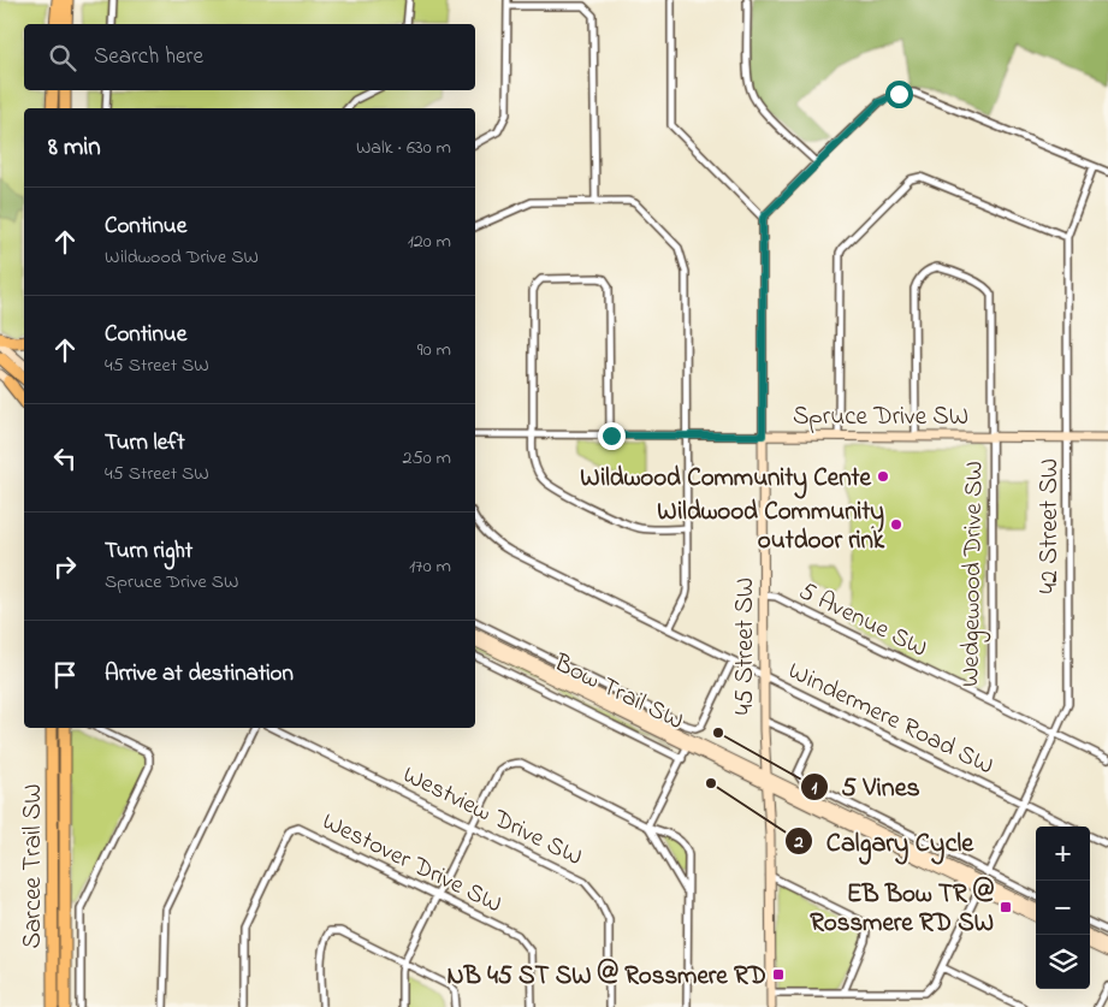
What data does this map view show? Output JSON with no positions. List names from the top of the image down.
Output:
{
  "streets": {
    "highway": ["Sarcee Trail SW"],
    "main road": ["Spruce Drive SW", "45 Street SW", "Bow Trail SW"],
    "street": [
      "42 Street SW",
      "Wedgewood Drive SW",
      "5 Avenue SW",
      "Windermere Road SW",
      "Westview Drive SW",
      "Westover Drive SW"
    ]
  },
  "crossings": [
    ["Spruce Drive SW", "42 Street SW"],
    ["Spruce Drive SW", "Wedgewood Drive SW"],
    ["Spruce Drive SW", "45 Street SW"],
    ["42 Street SW", "5 Avenue SW"],
    ["42 Street SW", "Windermere Road SW"],
    ["Wedgewood Drive SW", "5 Avenue SW"],
    ["5 Avenue SW", "45 Street SW"],
    ["45 Street SW", "Bow Trail SW"],
    ["45 Street SW", "Windermere Road SW"]
  ],
  "places": {
    "other": [
      "Wildwood Community Cente",
      "Wildwood Community outdoor rink",
      "5 Vines",
      "Calgary Cycle"
    ],
    "transit": ["EB Bow TR @ Rossmere RD SW", "NB 45 ST SW @ Rossmere RD"]
  },
  "page": {
    "search": "Search here",
    "heading": ["8 min", "Walk · 630 m"],
    "list": [
      ["Continue", "Wildwood Drive SW", "120 m"],
      ["Continue", "45 Street SW", "90 m"],
      ["Turn left", "45 Street SW", "250 m"],
      ["Turn right", "Spruce Drive SW", "170 m"],
      "Arrive at destination"
    ],
    "map_buttons": ["+", "−"]
  }
}
